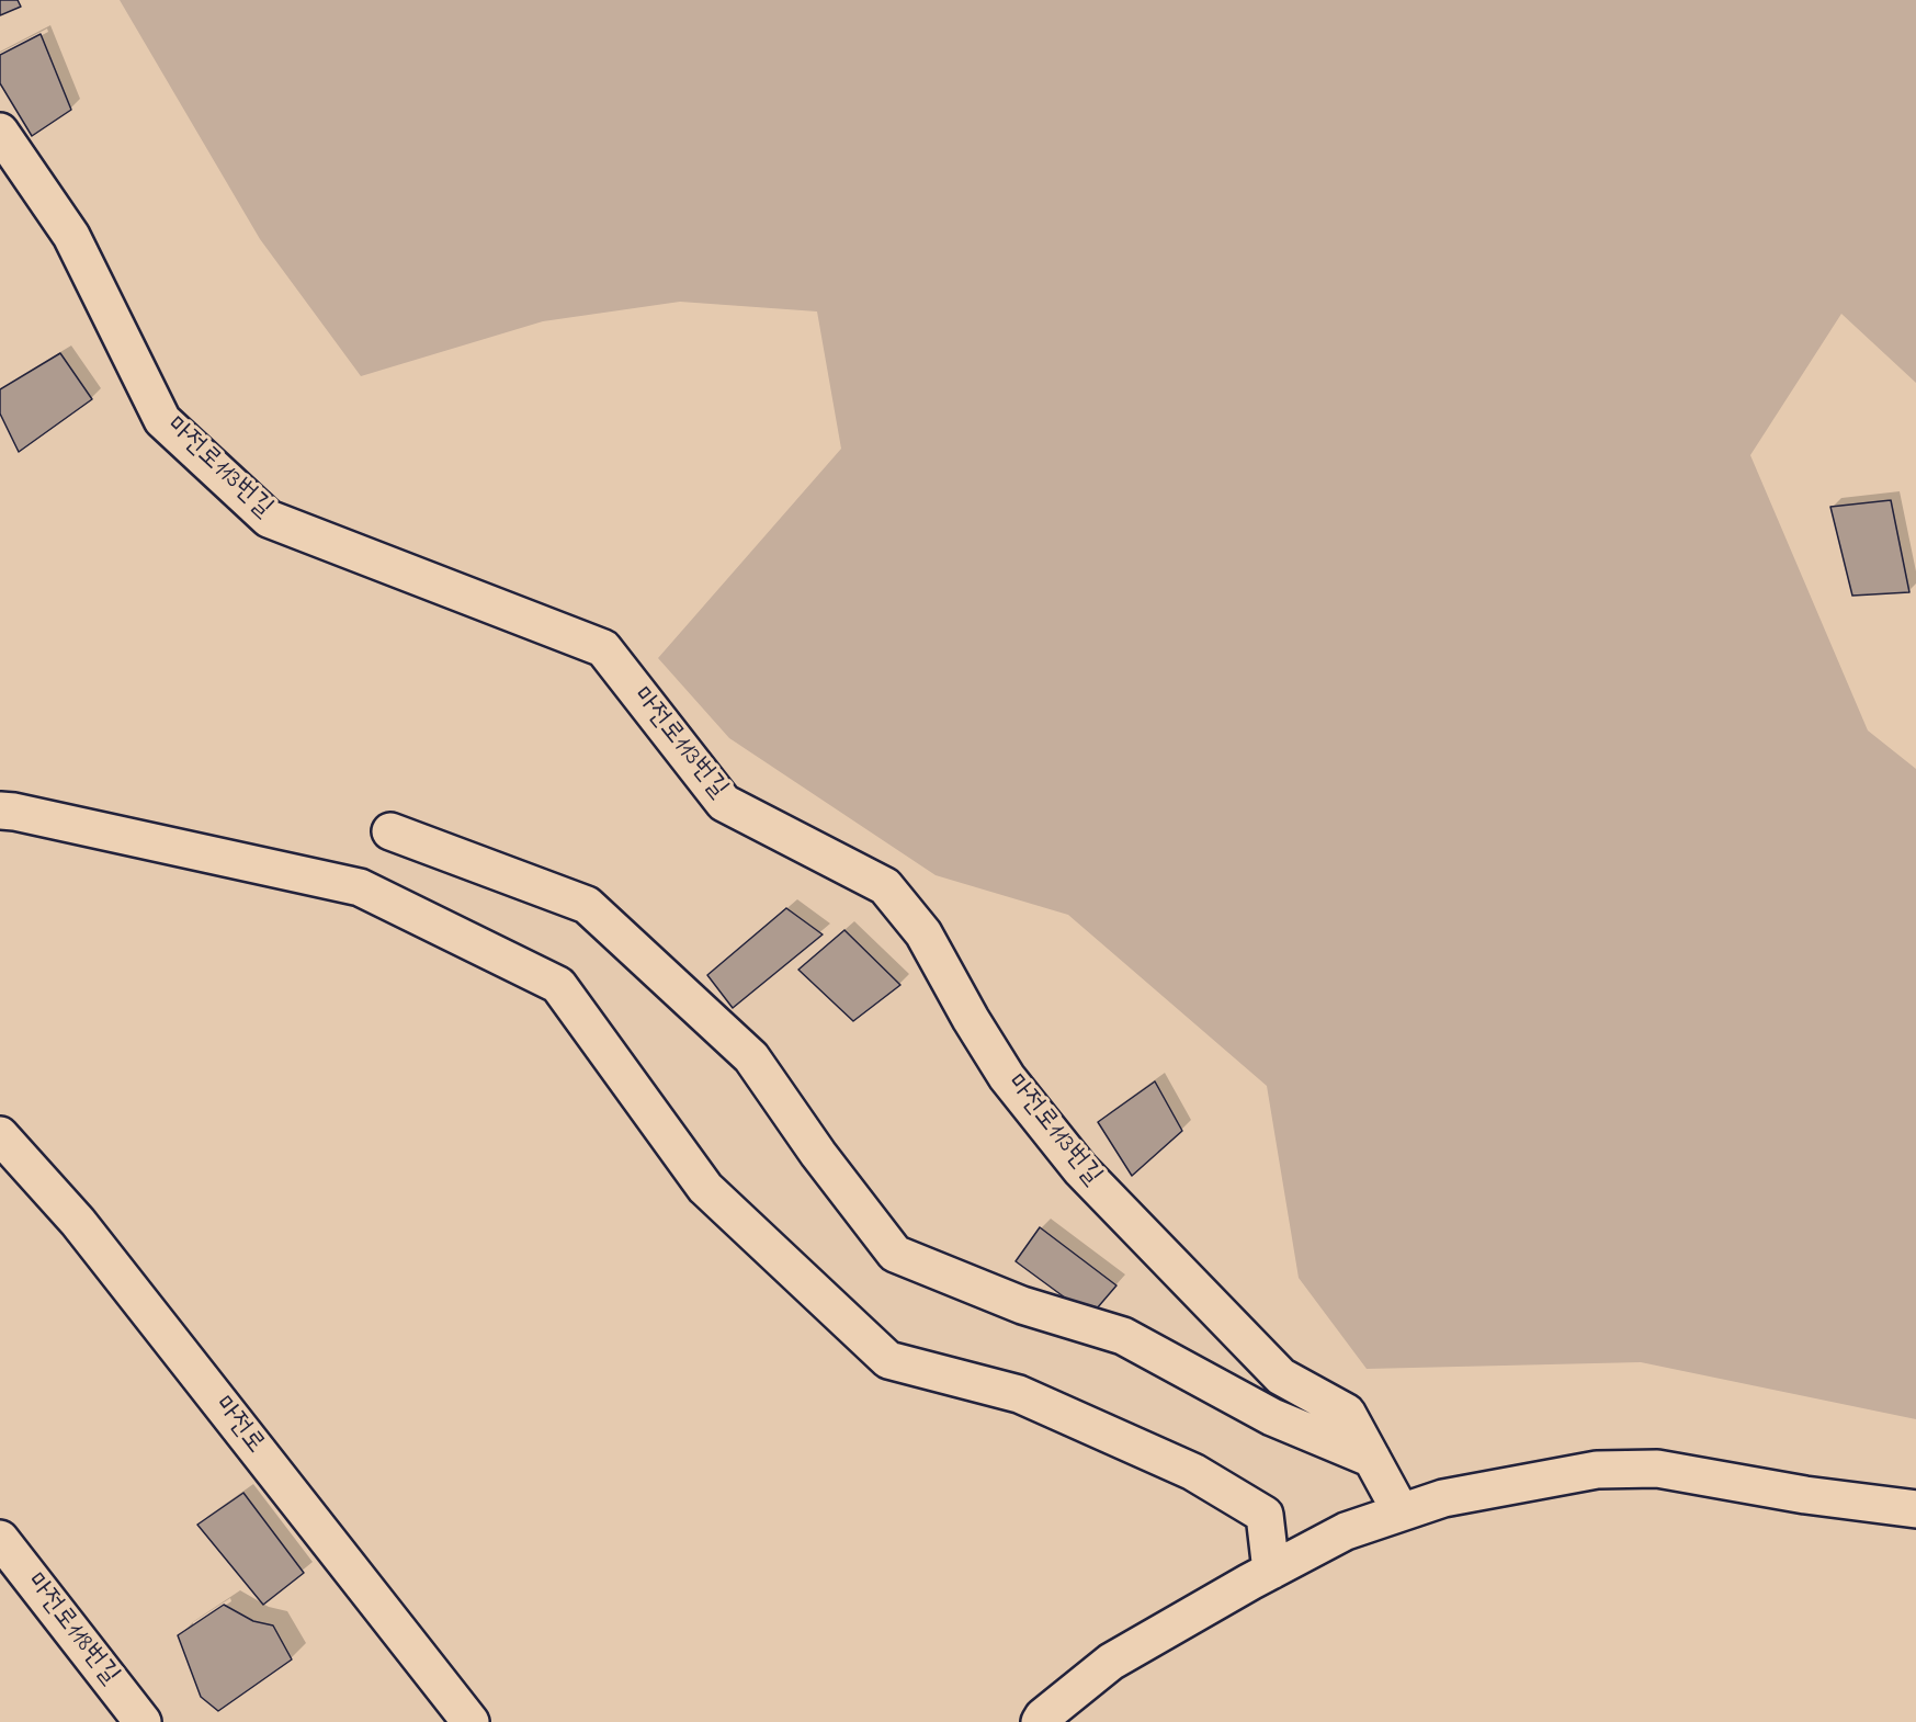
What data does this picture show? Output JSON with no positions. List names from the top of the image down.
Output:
{
  "streets": {
    "street": ["마전로113번길", "마전로", "마전로118번길"]
  }
}
